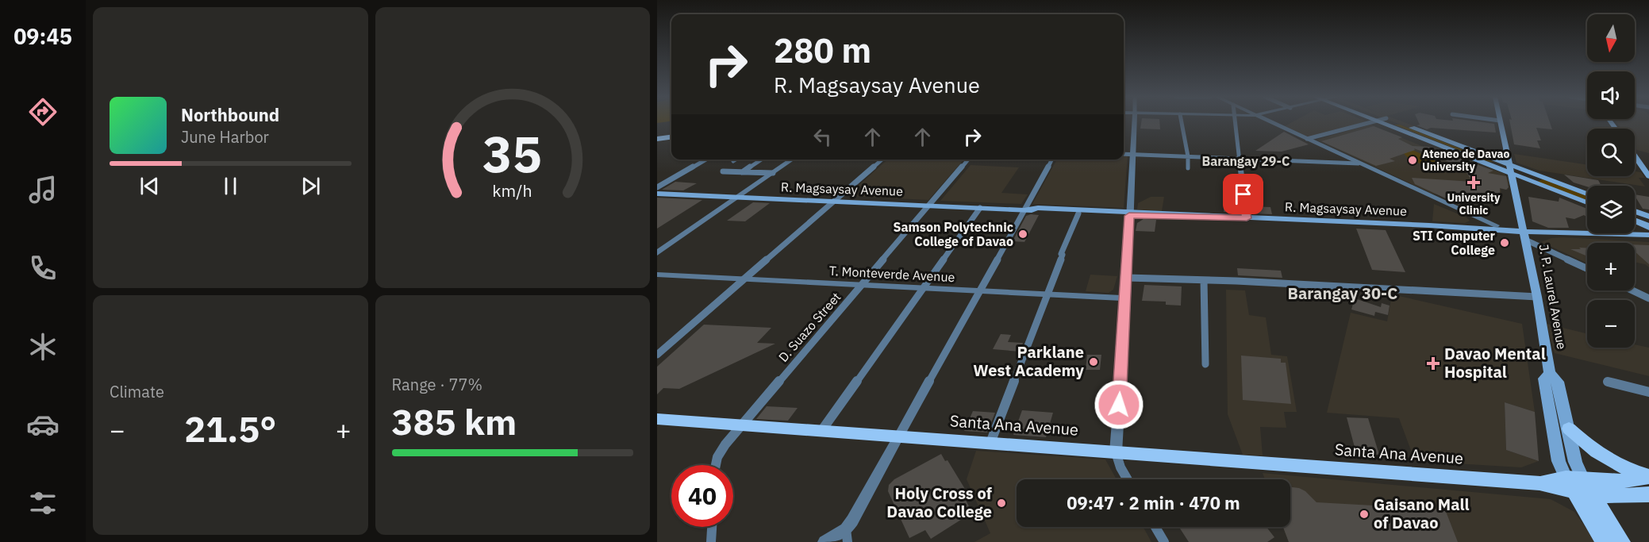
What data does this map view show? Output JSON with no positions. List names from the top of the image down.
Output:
{
  "streets": {
    "main road": ["R. Magsaysay Avenue", "J. P. Laurel Avenue", "Santa Ana Avenue"],
    "street": ["T. Monteverde Avenue", "D. Suazo Street"]
  },
  "crossings": [
    ["R. Magsaysay Avenue", "J. P. Laurel Avenue"],
    ["R. Magsaysay Avenue", "D. Suazo Street"],
    ["T. Monteverde Avenue", "D. Suazo Street"],
    ["J. P. Laurel Avenue", "Santa Ana Avenue"],
    ["D. Suazo Street", "Santa Ana Avenue"]
  ],
  "districts": ["Barangay 29-C", "Barangay 30-C"],
  "places": {
    "other": [
      "Ateneo de Davao University",
      "Samson Polytechnic College of Davao",
      "STI Computer College",
      "Parklane West Academy",
      "Holy Cross of Davao College",
      "Gaisano Mall of Davao"
    ],
    "health": ["University Clinic", "Davao Mental Hospital"]
  },
  "north": "bottom",
  "page": {
    "tabs": "09:45",
    "map_buttons": ["+", "−"],
    "turn": ["280 m", "R. Magsaysay Avenue"],
    "song": ["Northbound", "June Harbor"],
    "tile": [
      "Climate",
      ["Range · 77%", "385 km"]
    ],
    "heat": ["−", "21.5°", "+"],
    "limit": "40",
    "trip": "09:47 · 2 min · 470 m",
    "gauge": ["35", "km/h"]
  }
}
